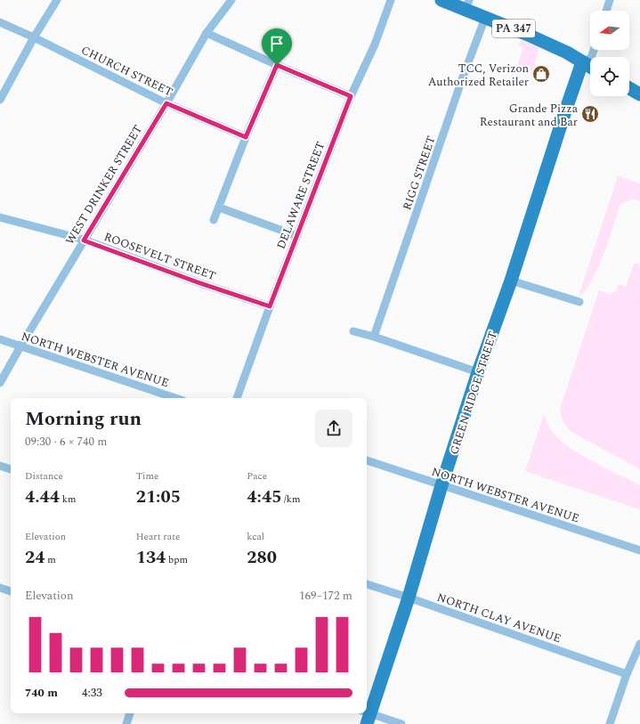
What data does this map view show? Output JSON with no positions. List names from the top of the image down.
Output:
{
  "streets": {
    "main road": ["PA 347", "GREEN RIDGE STREET"],
    "street": [
      "CHURCH STREET",
      "RIGG STREET",
      "WEST DRINKER STREET",
      "DELAWARE STREET",
      "ROOSEVELT STREET",
      "NORTH WEBSTER AVENUE",
      "NORTH CLAY AVENUE"
    ]
  },
  "crossings": [
    ["PA 347", "RIGG STREET"],
    ["PA 347", "GREEN RIDGE STREET"],
    ["CHURCH STREET", "WEST DRINKER STREET"],
    ["WEST DRINKER STREET", "ROOSEVELT STREET"],
    ["WEST DRINKER STREET", "NORTH WEBSTER AVENUE"],
    ["DELAWARE STREET", "ROOSEVELT STREET"],
    ["NORTH WEBSTER AVENUE", "GREEN RIDGE STREET"],
    ["GREEN RIDGE STREET", "NORTH CLAY AVENUE"]
  ],
  "places": {
    "shop": ["TCC, Verizon Authorized Retailer"],
    "restaurant": ["Grande Pizza Restaurant and Bar"]
  },
  "north": "left",
  "page": {
    "heading": ["Morning run", "09:30 · 6 × 740 m"],
    "stats": [
      ["Distance", "4.44 km"],
      ["Time", "21:05"],
      ["Pace", "4:45 /km"],
      ["Elevation", "24 m"],
      ["Heart rate", "134 bpm"],
      ["kcal", "280"]
    ],
    "chart": ["Elevation", "169–172 m"],
    "list": [
      {
        "name": "740 m",
        "note": "4:33"
      }
    ]
  }
}
